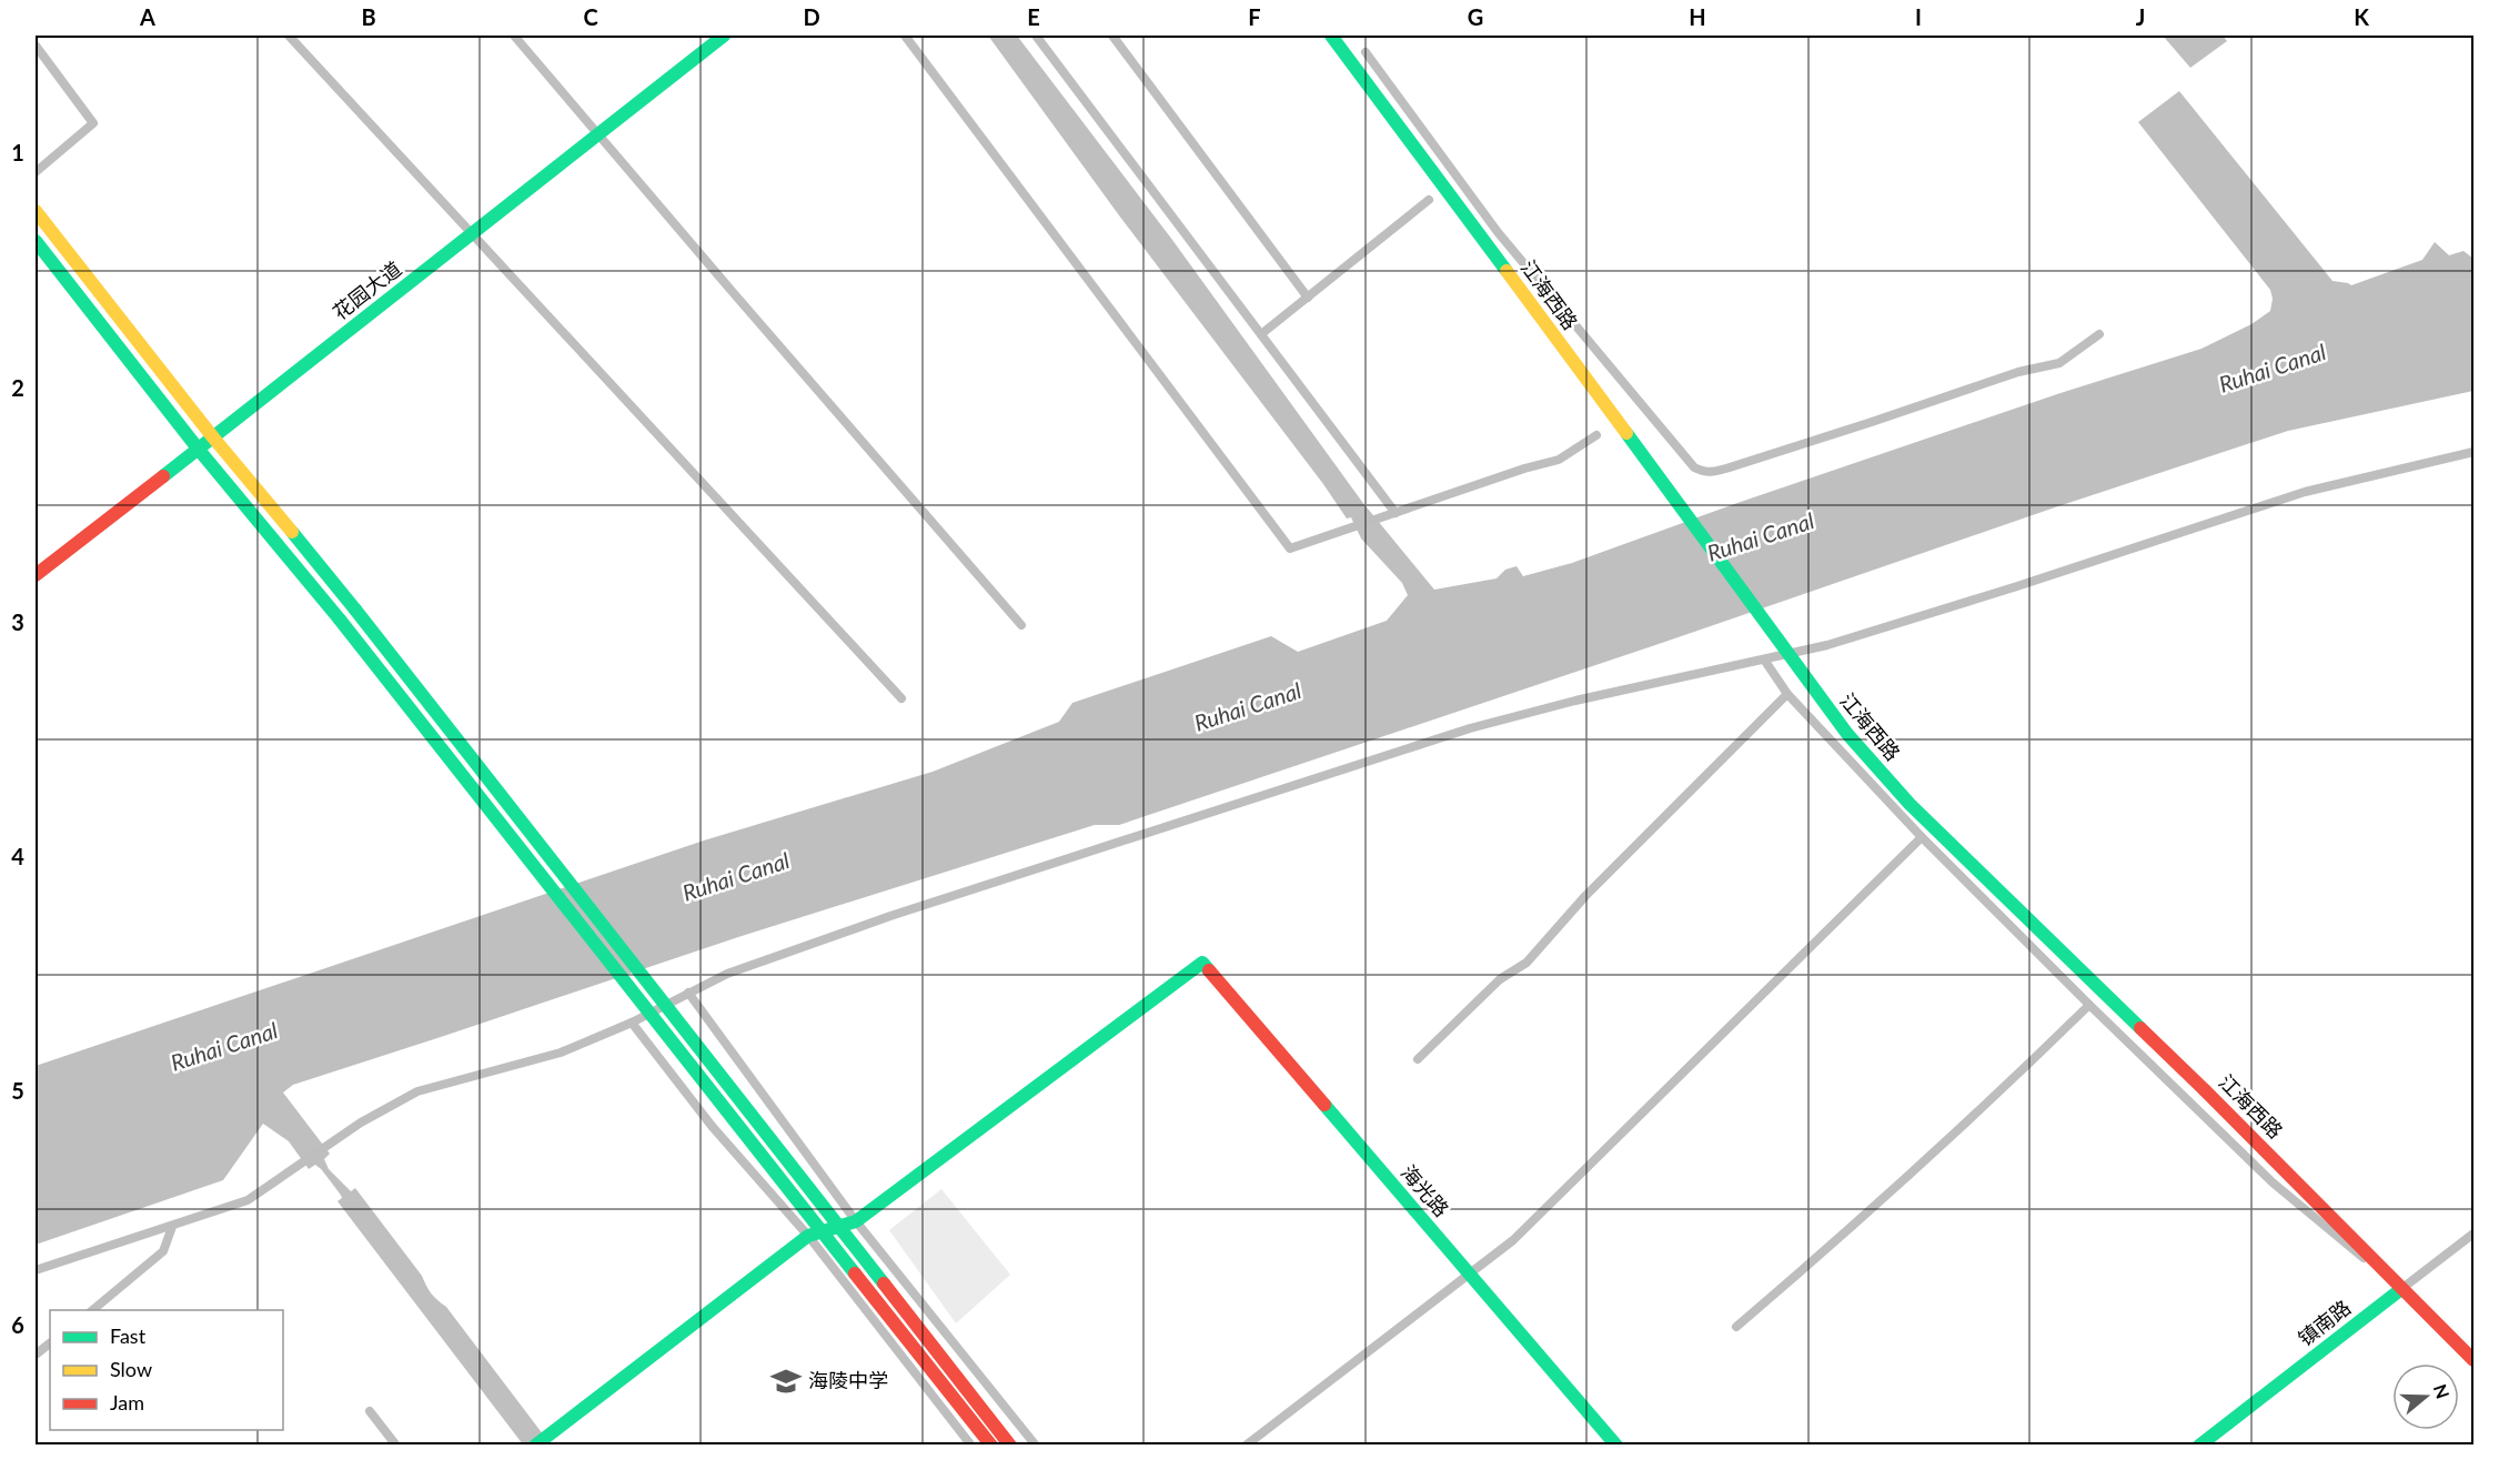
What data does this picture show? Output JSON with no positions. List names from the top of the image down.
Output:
{
  "streets": {
    "main road": [
      "花园大道",
      "江海西路",
      "海光路",
      "镇南路"
    ]
  },
  "crossings": [
    ["江海西路", "镇南路"]
  ],
  "water": ["Ruhai Canal"],
  "places": {
    "school or university": ["海陵中学"]
  },
  "legend": ["Fast", "Slow", "Jam"],
  "north": "right",
  "grid": {
    "columns": [
      "A",
      "B",
      "C",
      "D",
      "E",
      "F",
      "G",
      "H",
      "I",
      "J",
      "K"
    ],
    "rows": [
      "1",
      "2",
      "3",
      "4",
      "5",
      "6"
    ]
  }
}
